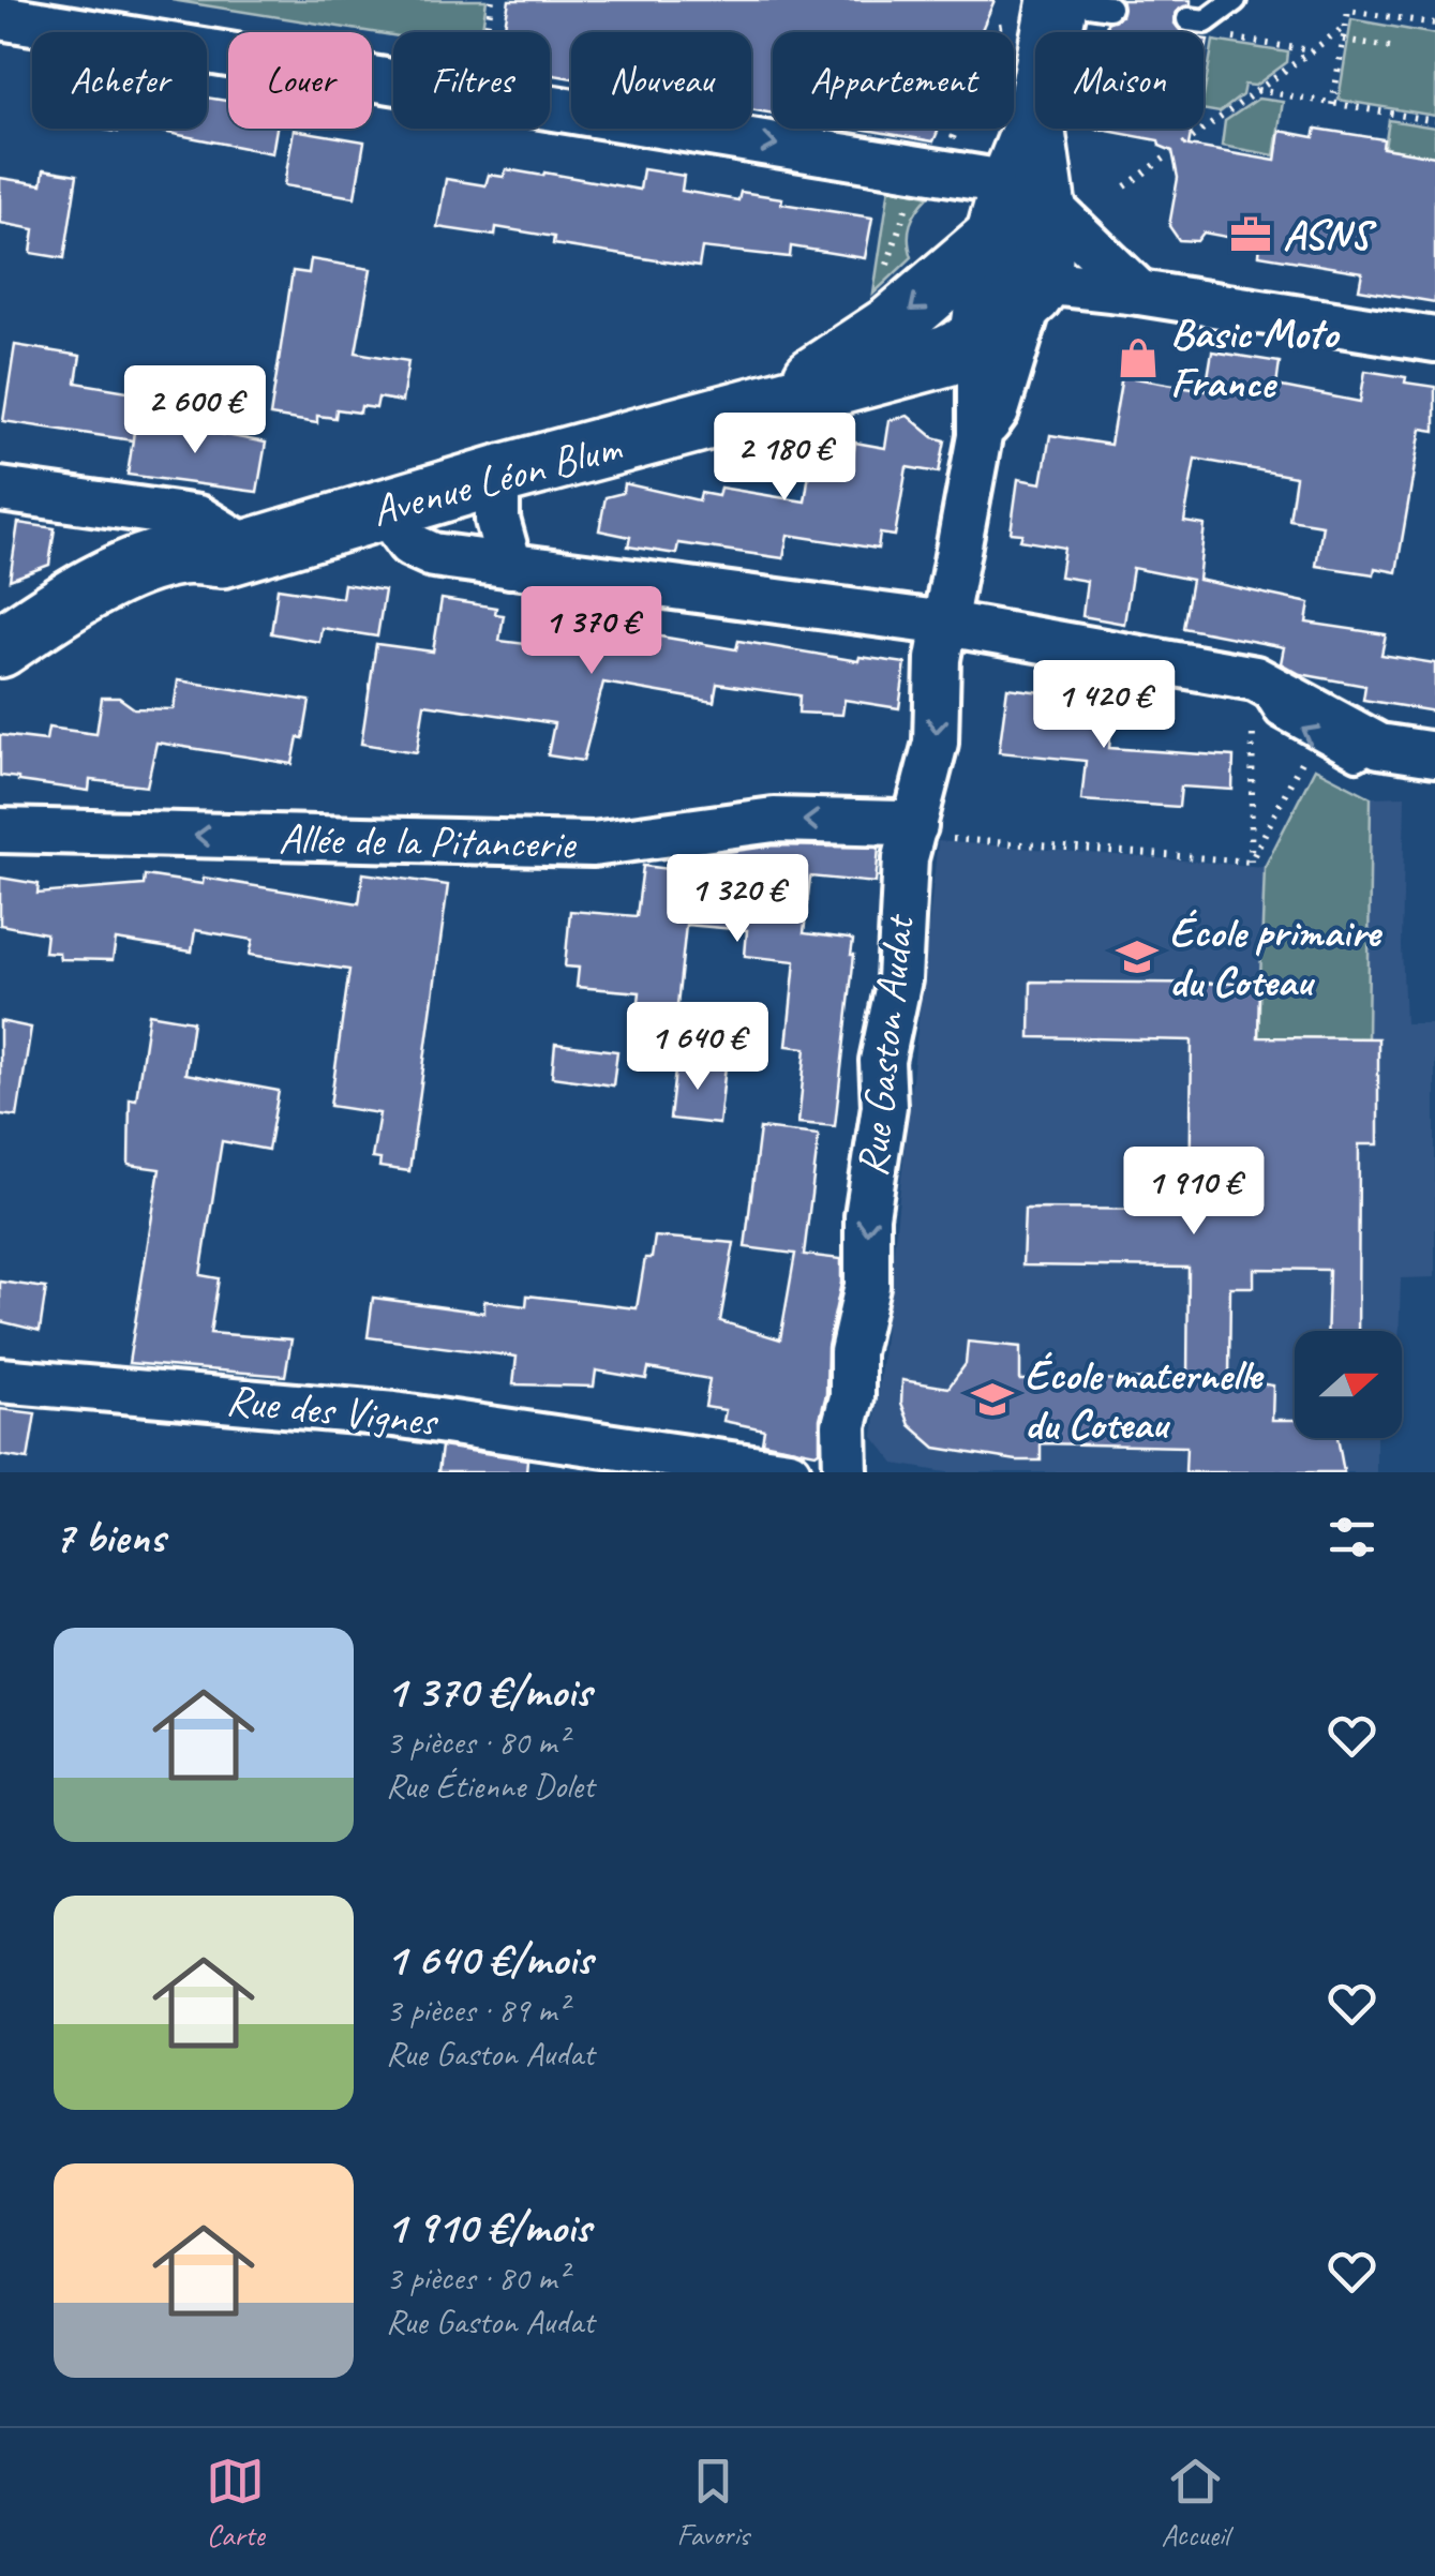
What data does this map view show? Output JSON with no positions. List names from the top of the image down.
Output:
{
  "streets": {
    "main road": ["Avenue Léon Blum"],
    "street": ["Allée de la Pitancerie", "Rue Gaston Audat", "Rue des Vignes"]
  },
  "crossings": [
    ["Allée de la Pitancerie", "Rue Gaston Audat"]
  ],
  "one_way": ["Rue Gaston Audat"],
  "places": {
    "office": ["ASNS"],
    "shop": ["Basic Moto France"],
    "school or university": ["École primaire du Coteau", "École maternelle du Coteau"]
  },
  "north": "right",
  "page": {
    "chip": [
      "Acheter",
      "Louer",
      "Filtres",
      "Nouveau",
      "Appartement",
      "Maison"
    ],
    "price": [
      "2 600 €",
      "2 180 €",
      "1 370 €",
      "1 420 €",
      "1 320 €",
      "1 640 €",
      "1 910 €"
    ],
    "heading": "7 biens",
    "list": [
      {
        "name": "1 370 €/mois",
        "note": "3 pièces · 80 m² · Rue Étienne Dolet"
      },
      {
        "name": "1 640 €/mois",
        "note": "3 pièces · 89 m² · Rue Gaston Audat"
      },
      {
        "name": "1 910 €/mois",
        "note": "3 pièces · 80 m² · Rue Gaston Audat"
      }
    ],
    "tabs": ["Carte", "Favoris", "Accueil"]
  }
}
